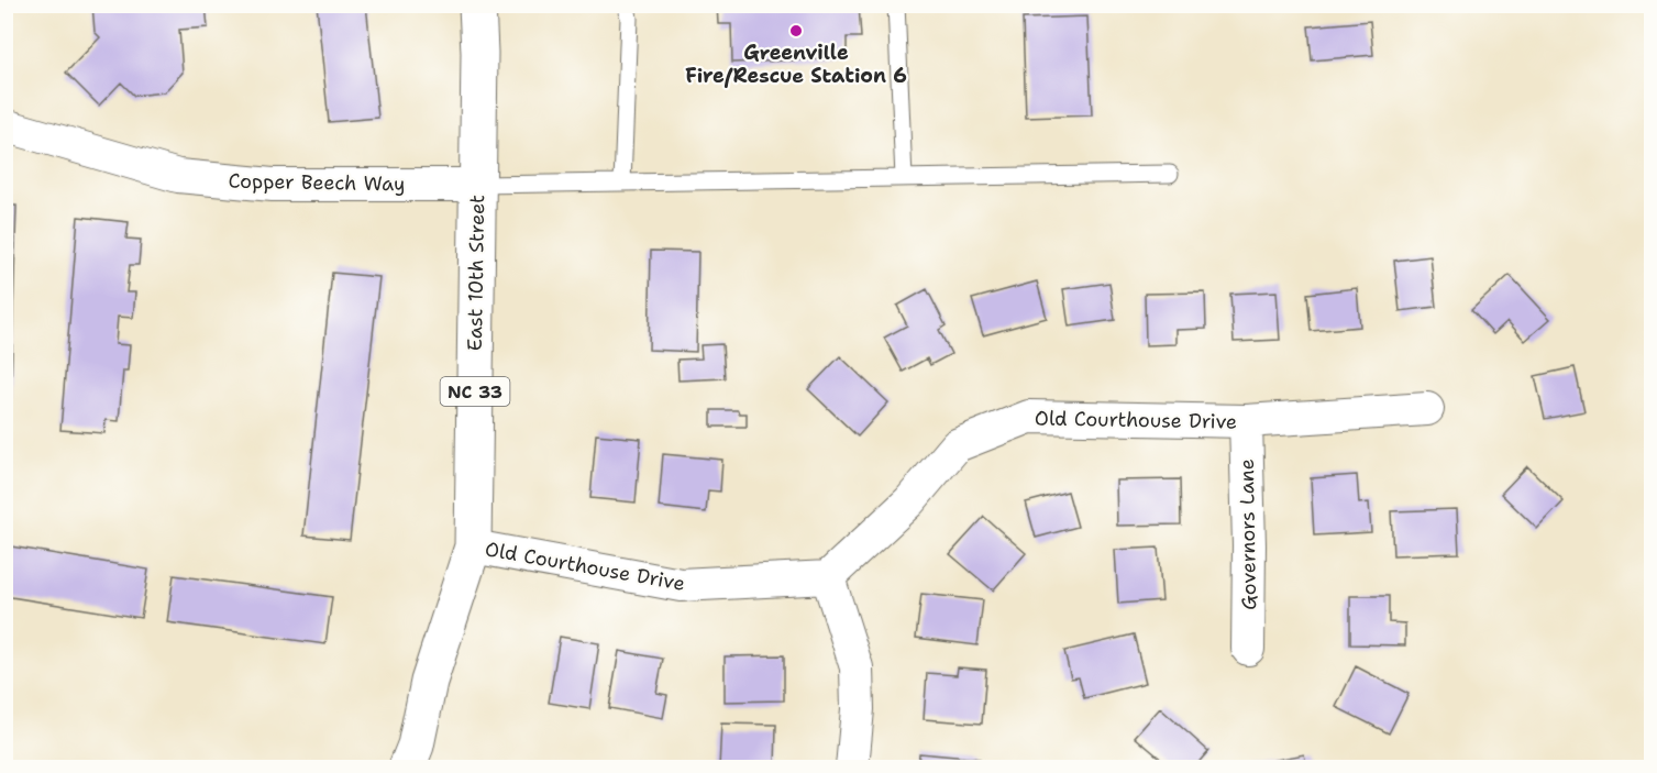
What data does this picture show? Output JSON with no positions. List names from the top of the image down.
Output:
{
  "streets": {
    "main road": ["East 10th Street", "NC 33"],
    "street": ["Copper Beech Way", "Old Courthouse Drive", "Governors Lane"]
  },
  "crossings": [
    ["Copper Beech Way", "East 10th Street"],
    ["East 10th Street", "Old Courthouse Drive"],
    ["Old Courthouse Drive", "Governors Lane"]
  ],
  "places": ["Greenville Fire/Rescue Station 6"]
}
